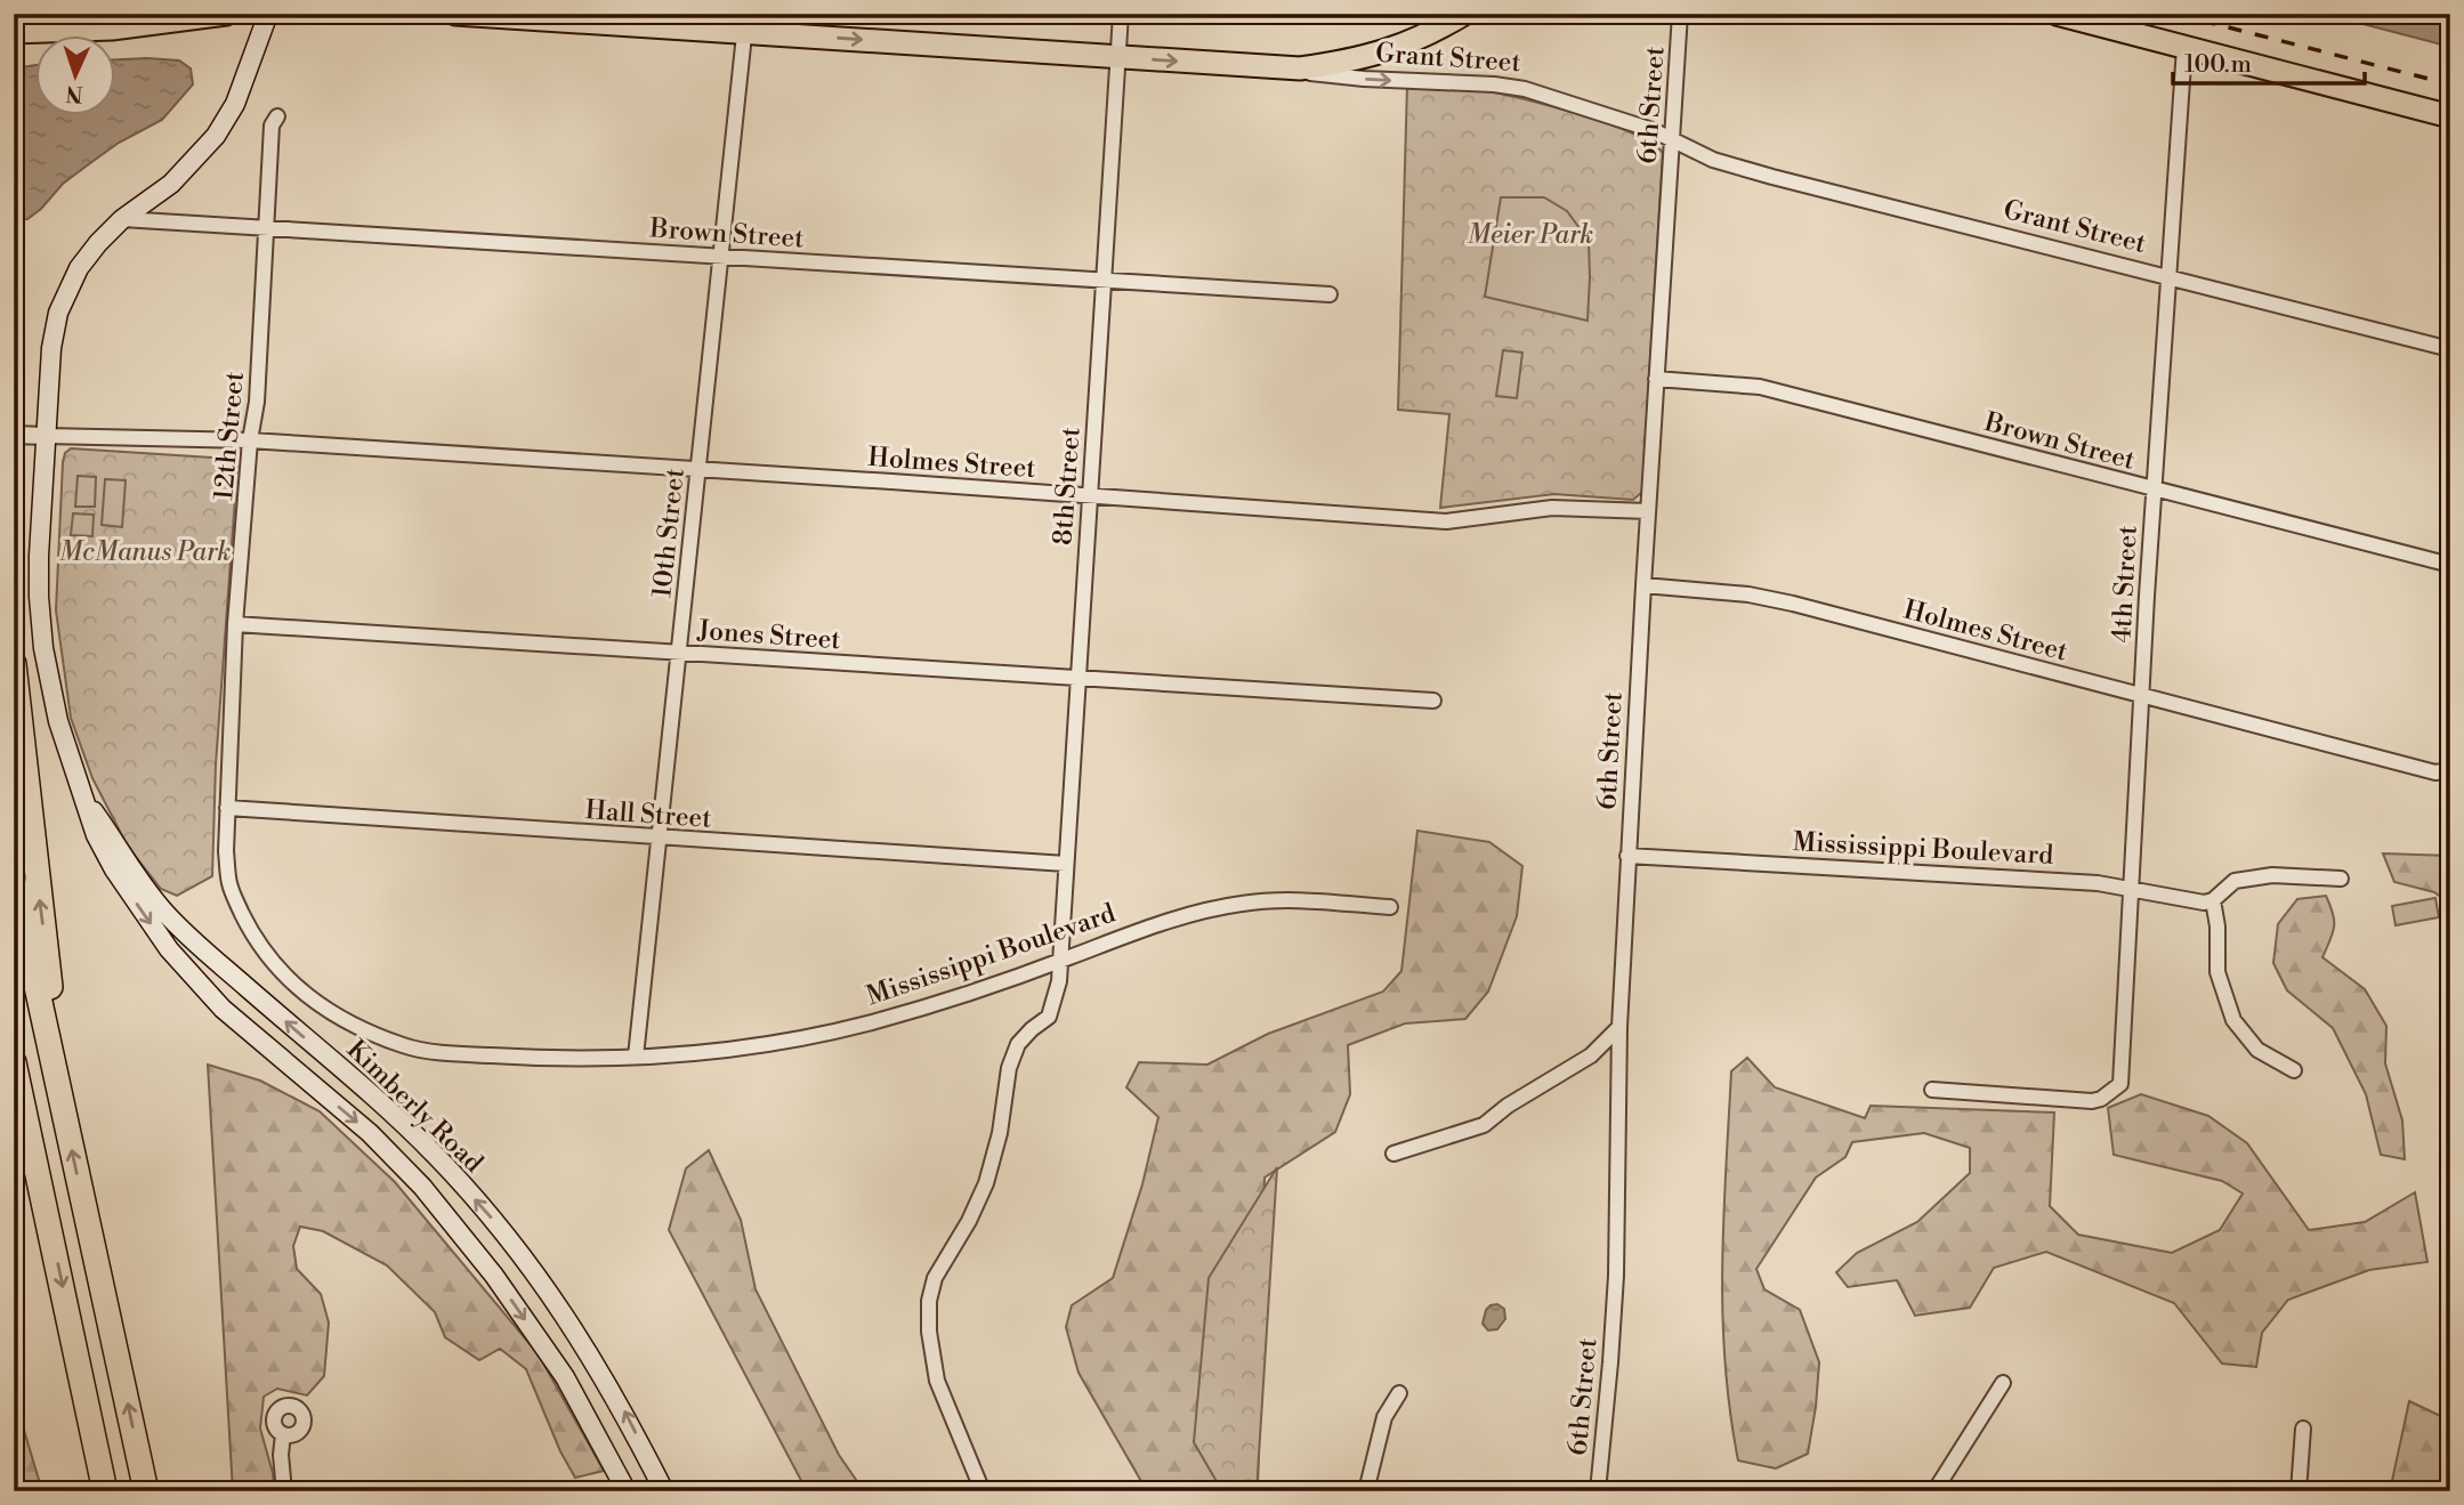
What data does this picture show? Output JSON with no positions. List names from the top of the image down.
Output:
{
  "streets": {
    "main road": ["Grant Street", "Kimberly Road"],
    "street": [
      "6th Street",
      "Brown Street",
      "12th Street",
      "Holmes Street",
      "8th Street",
      "10th Street",
      "4th Street",
      "Jones Street",
      "Hall Street",
      "Mississippi Boulevard"
    ]
  },
  "crossings": [
    ["Grant Street", "6th Street"],
    ["Grant Street", "8th Street"],
    ["Grant Street", "10th Street"],
    ["Grant Street", "4th Street"],
    ["6th Street", "Brown Street"],
    ["6th Street", "Holmes Street"],
    ["6th Street", "Mississippi Boulevard"],
    ["Brown Street", "12th Street"],
    ["Brown Street", "8th Street"],
    ["Brown Street", "10th Street"],
    ["Brown Street", "4th Street"],
    ["Brown Street", "Kimberly Road"],
    ["12th Street", "Holmes Street"],
    ["12th Street", "Jones Street"],
    ["12th Street", "Hall Street"],
    ["12th Street", "Mississippi Boulevard"],
    ["Holmes Street", "8th Street"],
    ["Holmes Street", "10th Street"],
    ["Holmes Street", "4th Street"],
    ["8th Street", "Jones Street"],
    ["8th Street", "Hall Street"],
    ["8th Street", "Mississippi Boulevard"],
    ["10th Street", "Jones Street"],
    ["10th Street", "Hall Street"],
    ["10th Street", "Mississippi Boulevard"],
    ["4th Street", "Mississippi Boulevard"],
    ["Hall Street", "Mississippi Boulevard"]
  ],
  "one_way": ["Grant Street"],
  "parks": ["Meier Park", "McManus Park"],
  "scale_bar": "100 m",
  "north": "bottom"
}
